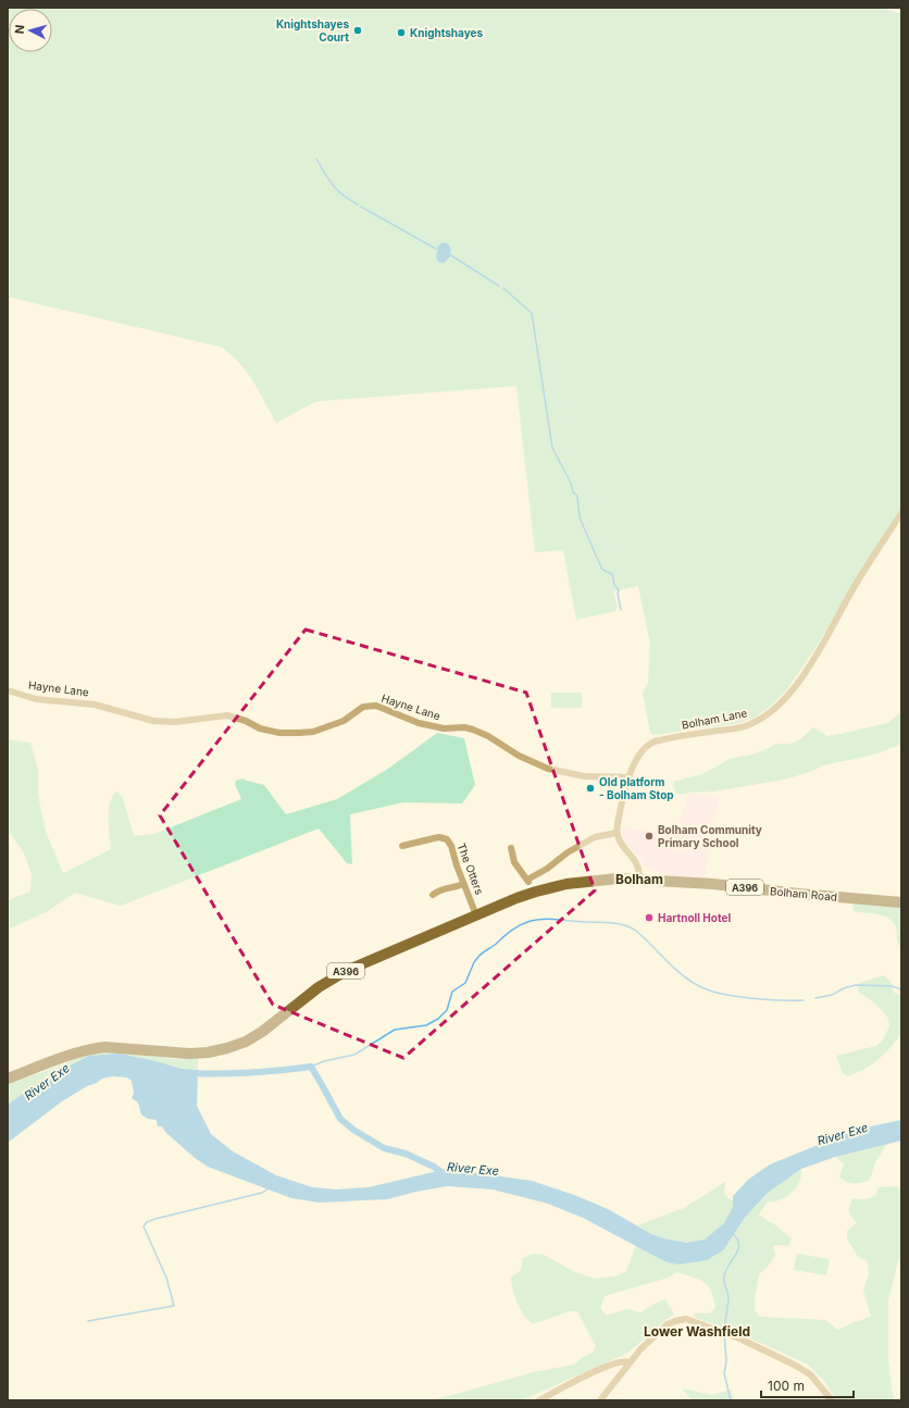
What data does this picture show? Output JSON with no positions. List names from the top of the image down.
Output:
{
  "streets": {
    "main road": ["A396", "Bolham Road"],
    "street": ["Hayne Lane", "Bolham Lane", "The Otters"]
  },
  "crossings": [
    ["Hayne Lane", "Bolham Lane"],
    ["The Otters", "A396"],
    ["The Otters", "Bolham Road"],
    ["A396", "Bolham Road"]
  ],
  "districts": ["Bolham", "Lower Washfield"],
  "water": ["River Exe"],
  "places": [
    "Knightshayes Court",
    "Knightshayes",
    "Old platform - Bolham Stop",
    "Bolham Community Primary School",
    "Hartnoll Hotel"
  ],
  "scale_bar": "100 m",
  "north": "left"
}
